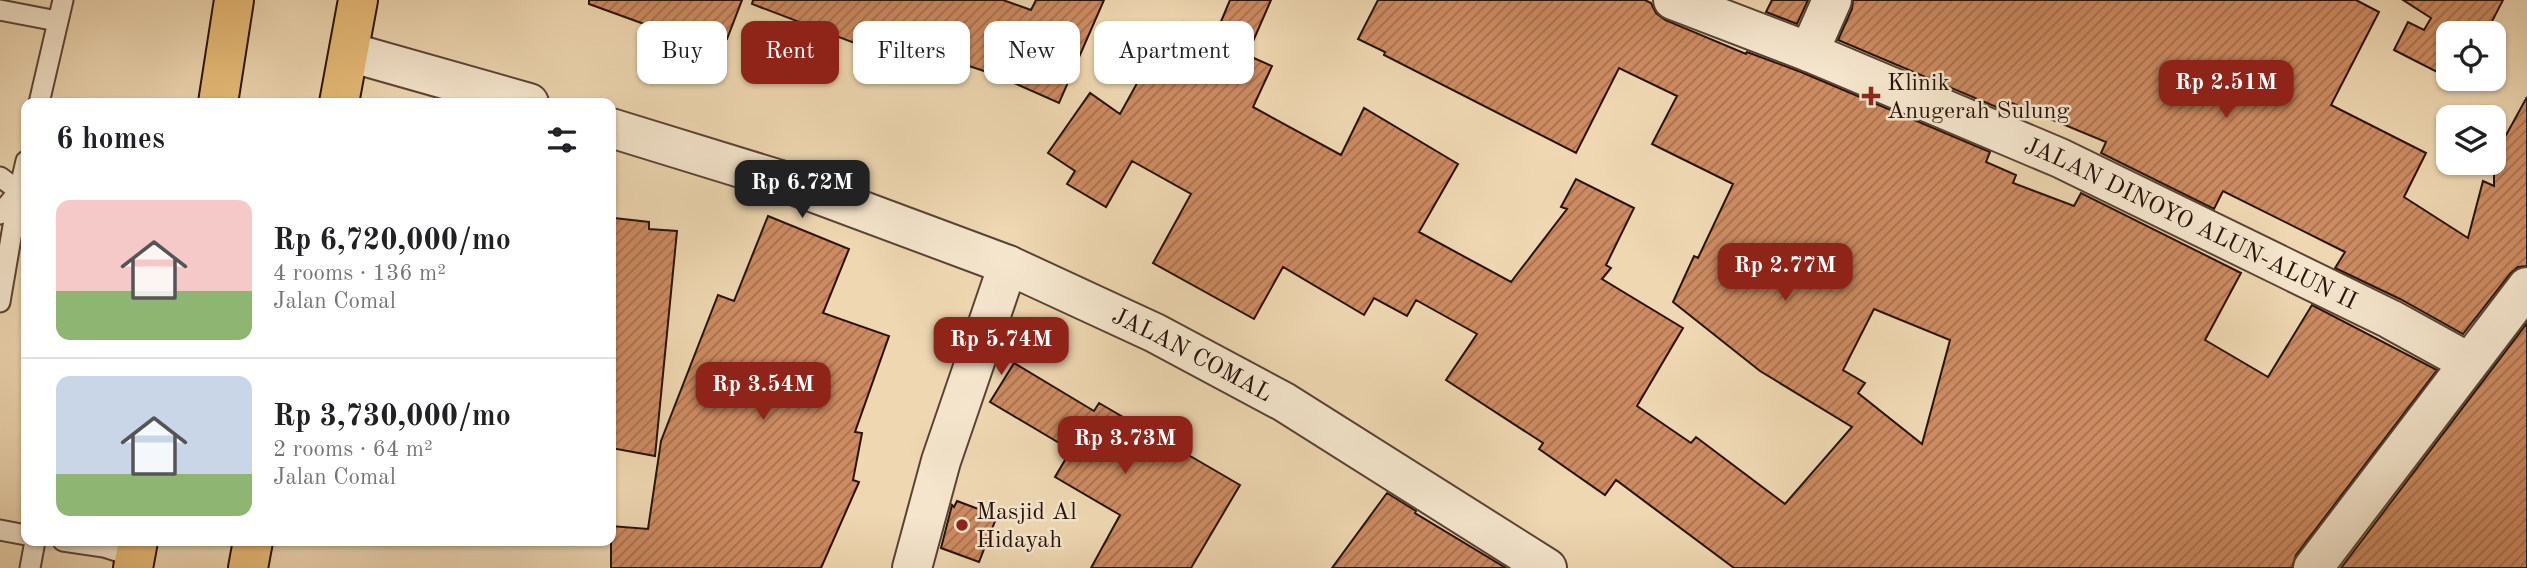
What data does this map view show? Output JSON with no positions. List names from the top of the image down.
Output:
{
  "streets": {
    "street": ["JALAN DINOYO ALUN-ALUN II", "JALAN COMAL"]
  },
  "places": {
    "health": ["Klinik Anugerah Sulung"],
    "other": ["Masjid Al Hidayah"]
  },
  "page": {
    "chip": [
      "Buy",
      "Rent",
      "Filters",
      "New",
      "Apartment"
    ],
    "price": [
      "Rp 2.51M",
      "Rp 6.72M",
      "Rp 2.77M",
      "Rp 5.74M",
      "Rp 3.54M",
      "Rp 3.73M"
    ],
    "heading": "6 homes",
    "list": [
      {
        "name": "Rp 6,720,000/mo",
        "note": "4 rooms · 136 m² · Jalan Comal"
      },
      {
        "name": "Rp 3,730,000/mo",
        "note": "2 rooms · 64 m² · Jalan Comal"
      }
    ]
  }
}
